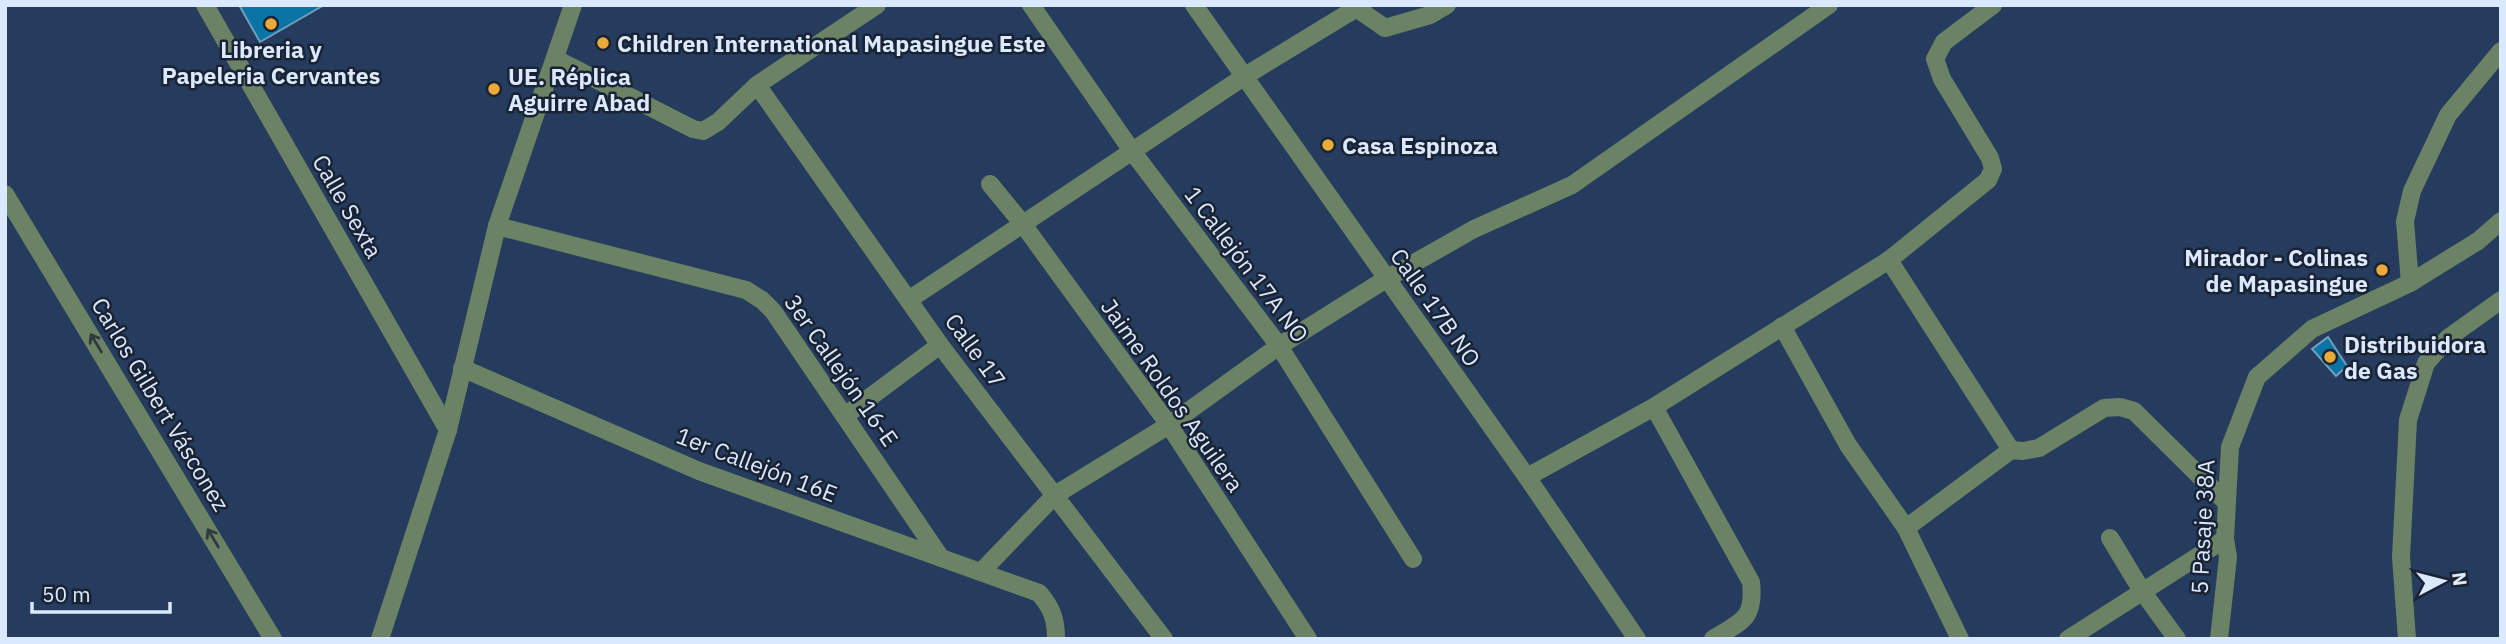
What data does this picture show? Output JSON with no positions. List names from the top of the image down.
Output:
{
  "streets": {
    "street": [
      "Calle Sexta",
      "1 Callejón 17A NO",
      "Calle 17B NO",
      "Calle 17",
      "3er Callejón 16-E",
      "Jaime Roldos Aguilera",
      "Carlos Gilbert Vásconez",
      "1er Callejón 16E",
      "5 Pasaje 38A"
    ]
  },
  "crossings": [
    ["3er Callejón 16-E", "1er Callejón 16E"]
  ],
  "one_way": ["Carlos Gilbert Vásconez"],
  "places": [
    "Libreria y Papeleria Cervantes",
    "Children International Mapasingue Este",
    "UE. Réplica Aguirre Abad",
    "Casa Espinoza",
    "Mirador - Colinas de Mapasingue",
    "Distribuidora de Gas"
  ],
  "scale_bar": "50 m",
  "north": "right"
}
